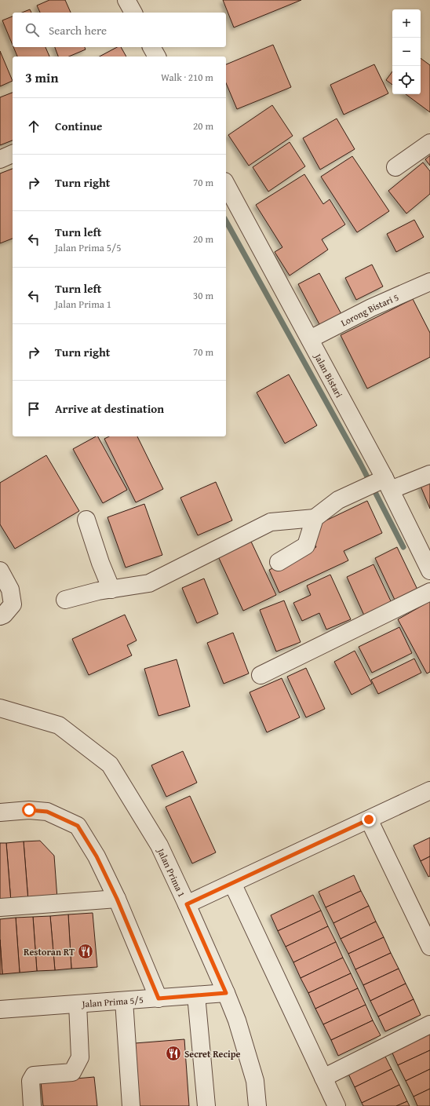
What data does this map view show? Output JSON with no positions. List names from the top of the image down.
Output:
{
  "streets": {
    "street": [
      "Lorong Bistari 5",
      "Jalan Bistari",
      "Jalan Prima 1",
      "Jalan Prima 5/5"
    ]
  },
  "crossings": [
    ["Lorong Bistari 5", "Jalan Bistari"],
    ["Jalan Prima 1", "Jalan Prima 5/5"]
  ],
  "places": {
    "restaurant": ["Restoran RT", "Secret Recipe"]
  },
  "page": {
    "map_buttons": ["+", "−"],
    "search": "Search here",
    "heading": ["3 min", "Walk · 210 m"],
    "list": [
      ["Continue", "20 m"],
      ["Turn right", "70 m"],
      ["Turn left", "Jalan Prima 5/5", "20 m"],
      ["Turn left", "Jalan Prima 1", "30 m"],
      ["Turn right", "70 m"],
      "Arrive at destination"
    ]
  }
}
